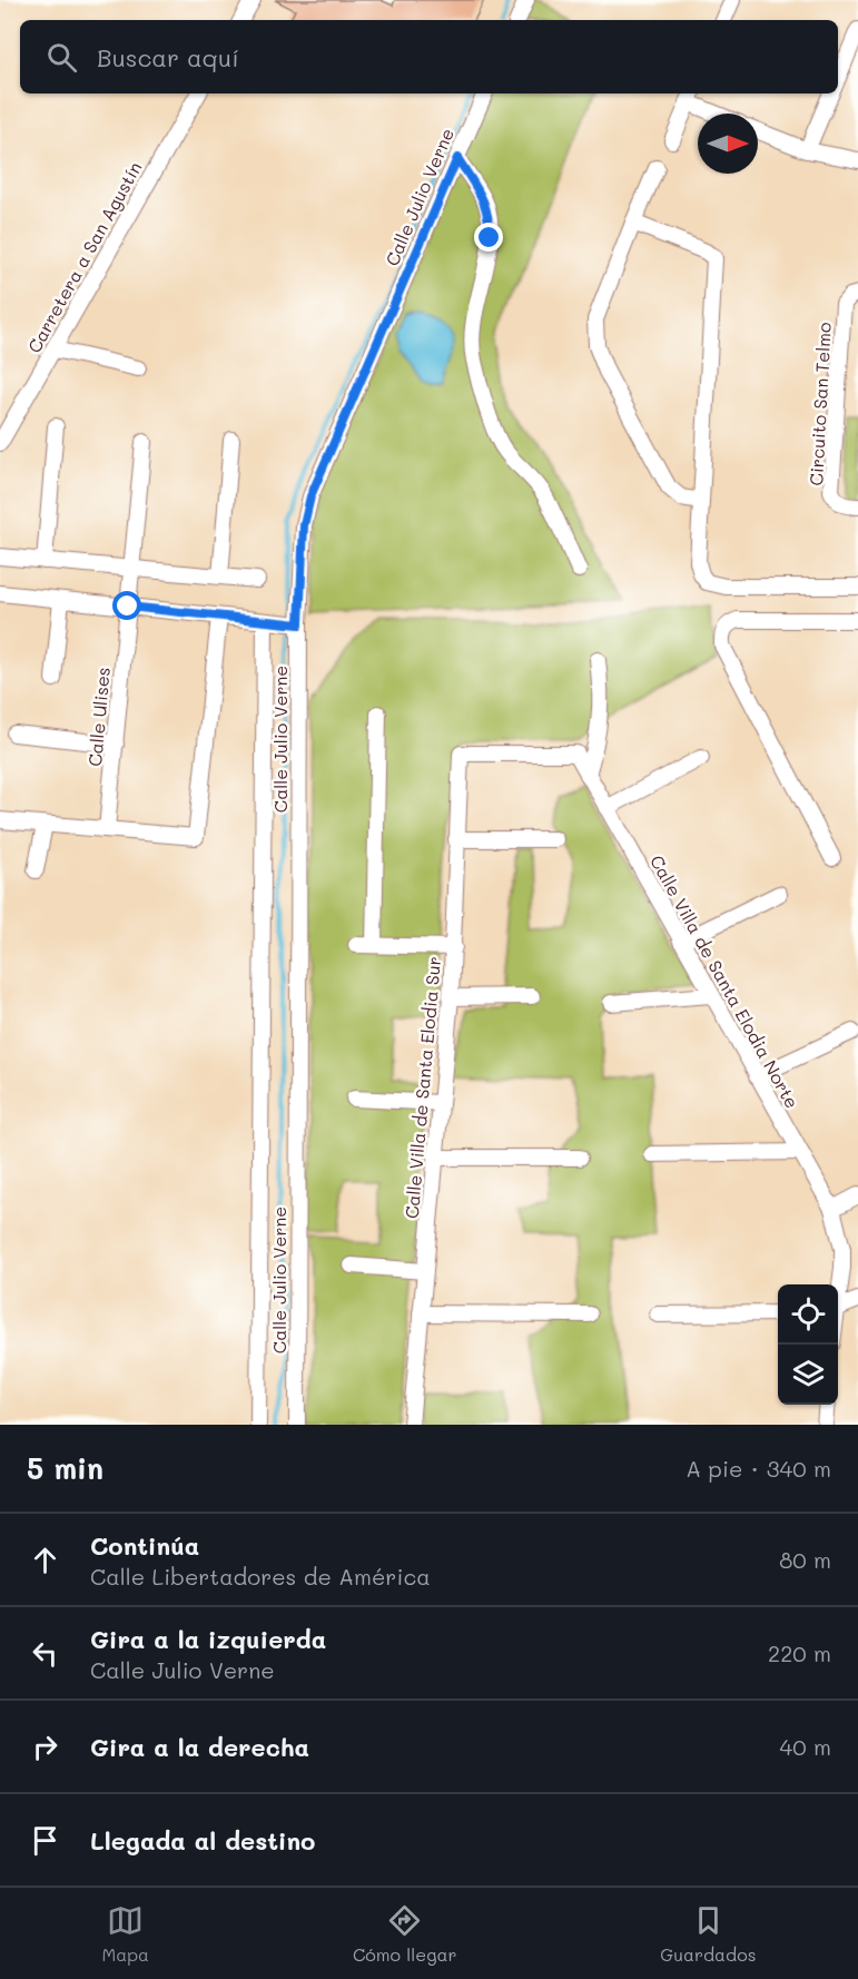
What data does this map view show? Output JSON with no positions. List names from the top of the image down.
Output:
{
  "streets": {
    "street": [
      "Calle Julio Verne",
      "Carretera a San Agustín",
      "Circuito San Telmo",
      "Calle Ulises",
      "Calle Villa de Santa Elodia Norte",
      "Calle Villa de Santa Elodia Sur"
    ]
  },
  "crossings": [
    ["Calle Villa de Santa Elodia Norte", "Calle Villa de Santa Elodia Sur"]
  ],
  "north": "right",
  "page": {
    "search": "Buscar aquí",
    "heading": ["5 min", "A pie · 340 m"],
    "list": [
      ["Continúa", "Calle Libertadores de América", "80 m"],
      ["Gira a la izquierda", "Calle Julio Verne", "220 m"],
      ["Gira a la derecha", "40 m"],
      "Llegada al destino"
    ],
    "nav": ["Mapa", "Cómo llegar", "Guardados"]
  }
}
